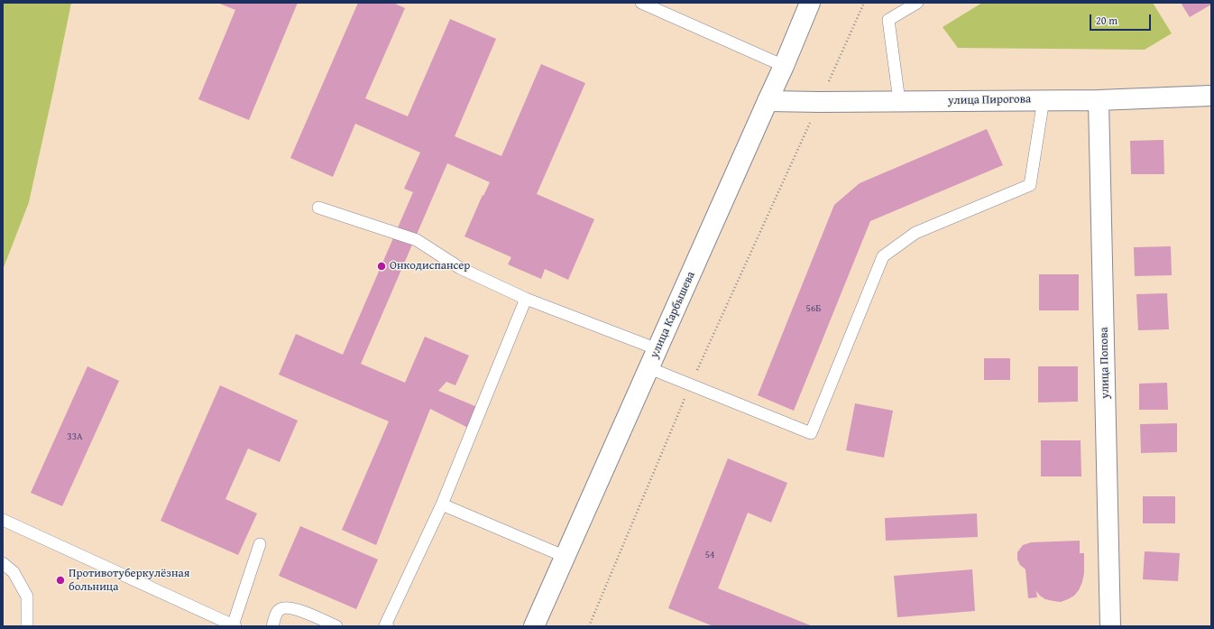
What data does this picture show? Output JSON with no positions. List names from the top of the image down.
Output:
{
  "streets": {
    "street": ["улица Пирогова", "улица Карбышева", "улица Попова"]
  },
  "crossings": [
    ["улица Пирогова", "улица Карбышева"],
    ["улица Пирогова", "улица Попова"]
  ],
  "places": ["Онкодиспансер", "Противотуберкулёзная больница"],
  "house_numbers": ["56Б", "33А", "54"],
  "scale_bar": "20 m"
}
